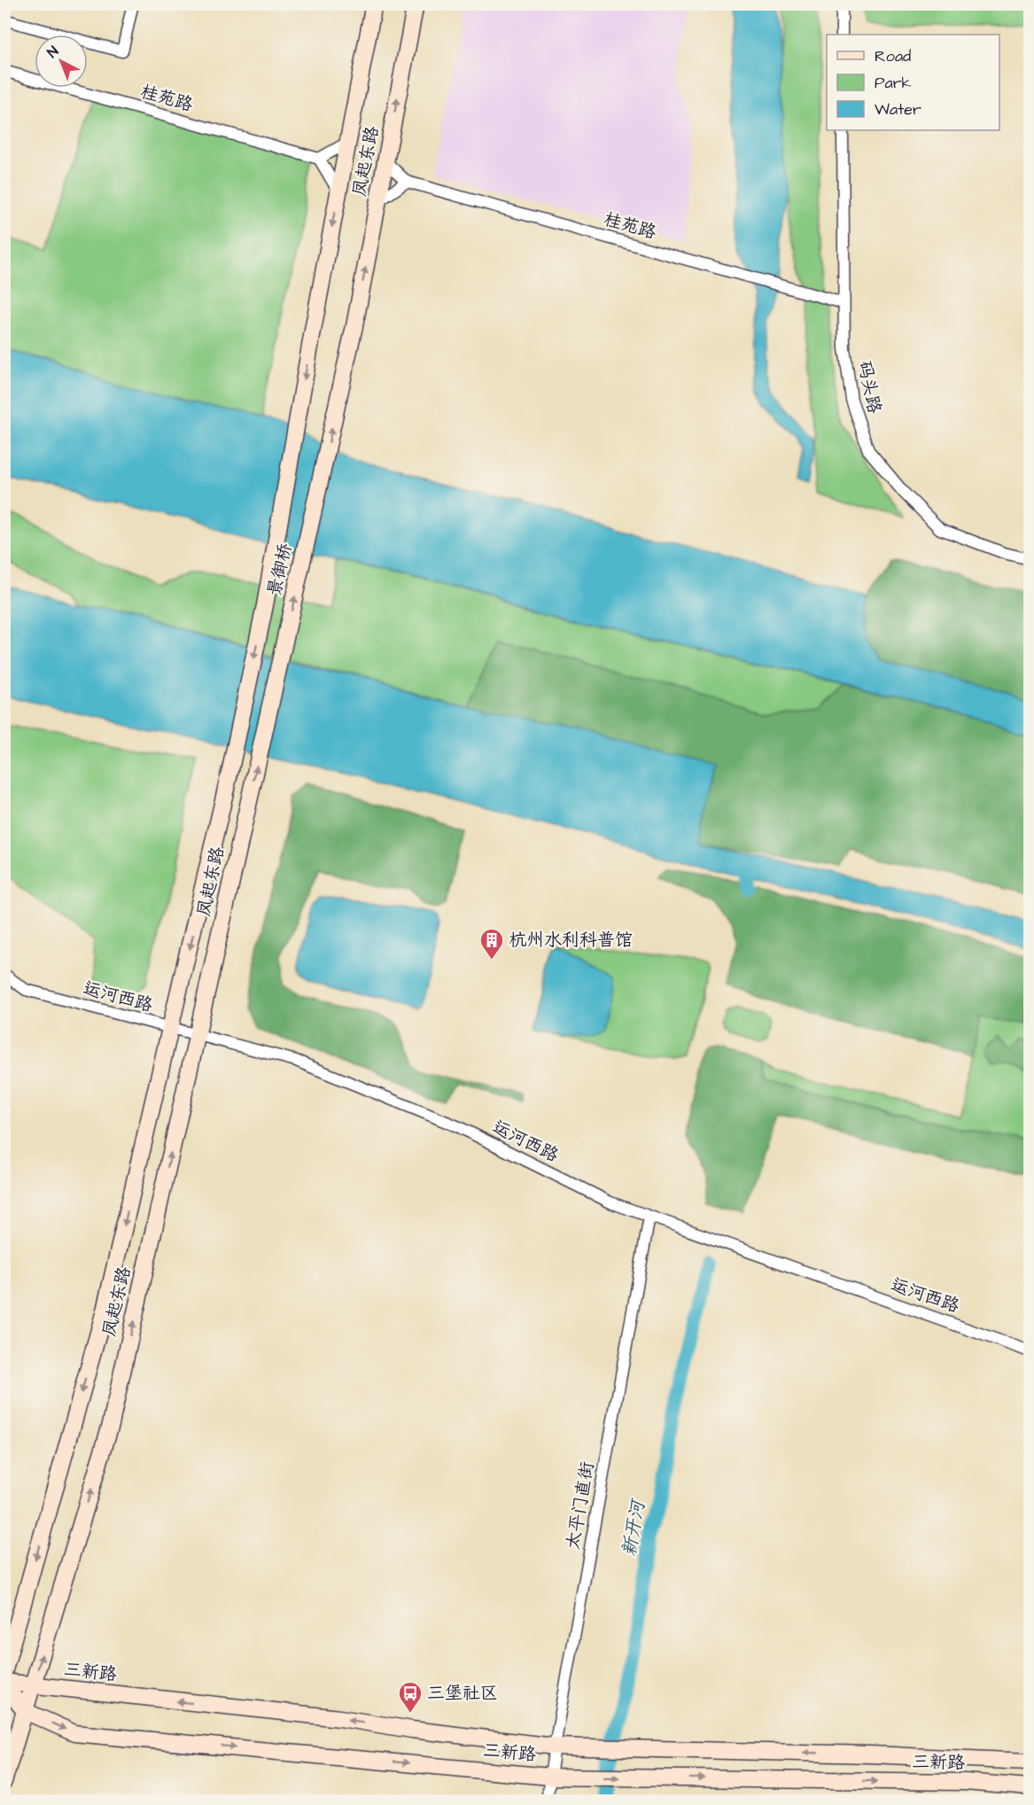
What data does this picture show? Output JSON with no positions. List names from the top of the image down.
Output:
{
  "streets": {
    "main road": ["凤起东路", "景御桥", "三新路"],
    "street": [
      "桂苑路",
      "码头路",
      "运河西路",
      "太平门直街"
    ]
  },
  "crossings": [
    ["桂苑路", "凤起东路"],
    ["桂苑路", "码头路"],
    ["凤起东路", "景御桥"],
    ["凤起东路", "运河西路"],
    ["凤起东路", "三新路"],
    ["运河西路", "太平门直街"],
    ["太平门直街", "三新路"]
  ],
  "water": ["新开河"],
  "places": {
    "building": ["杭州水利科普馆"],
    "bus stop": ["三堡社区"]
  },
  "legend": ["Road", "Park", "Water"],
  "north": "top left"
}
